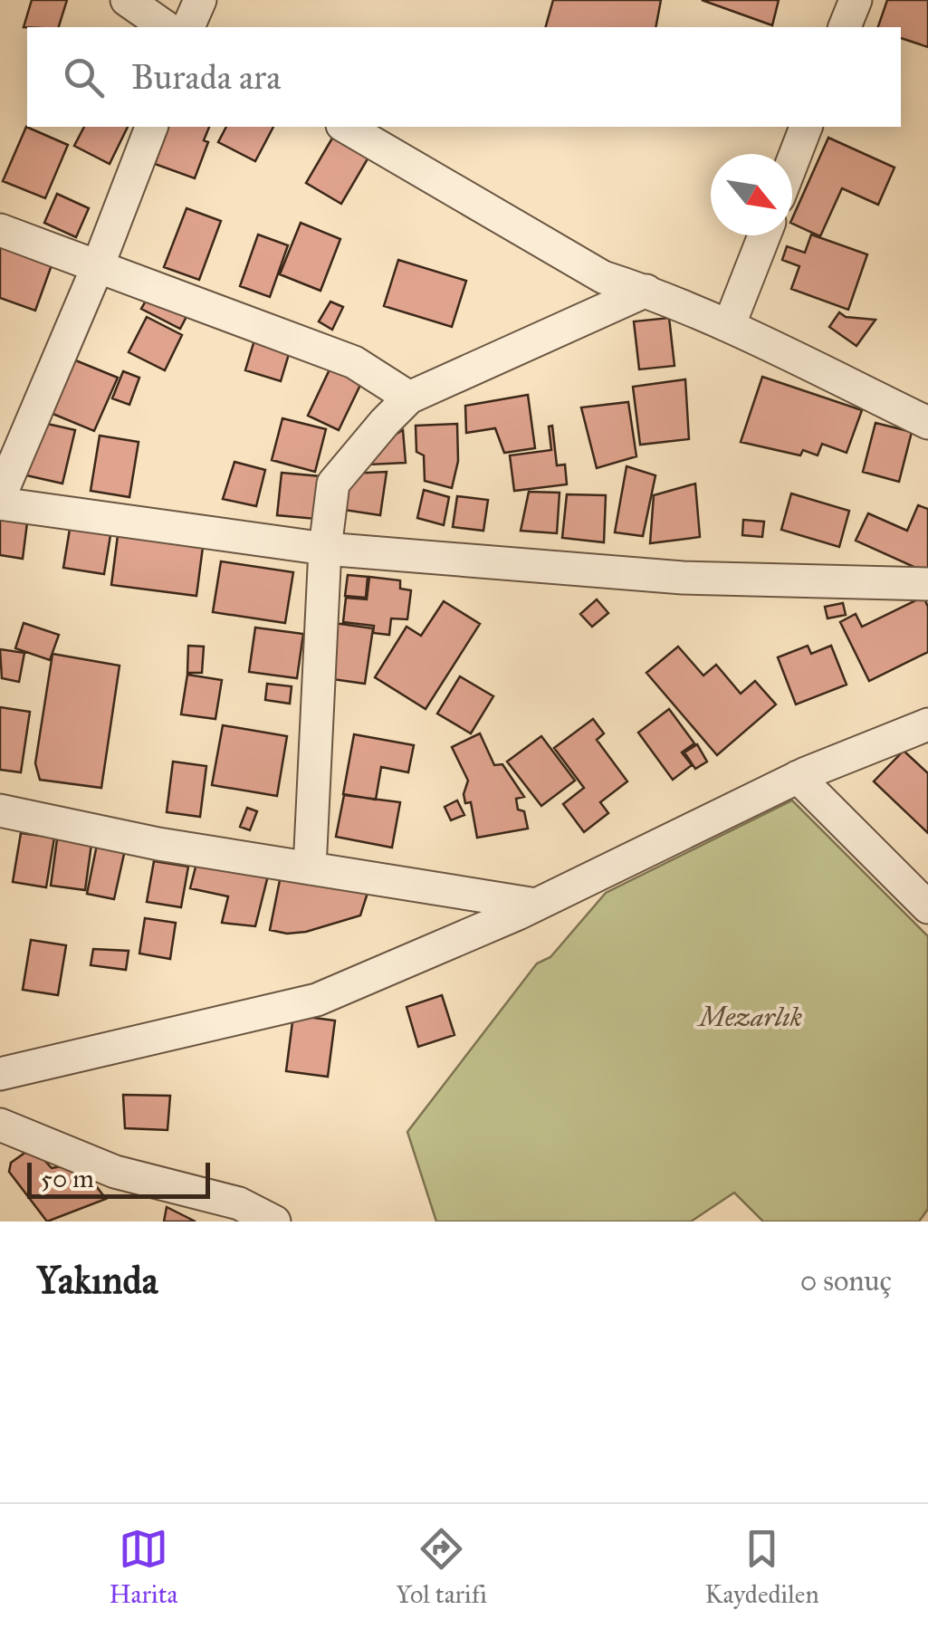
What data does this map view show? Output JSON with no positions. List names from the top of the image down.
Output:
{
  "parks": ["Mezarlık"],
  "scale_bar": "50 m",
  "north": "bottom right",
  "page": {
    "search": "Burada ara",
    "scale": "50 m",
    "heading": ["Yakında", "0 sonuç"],
    "nav": ["Harita", "Yol tarifi", "Kaydedilen"]
  }
}
